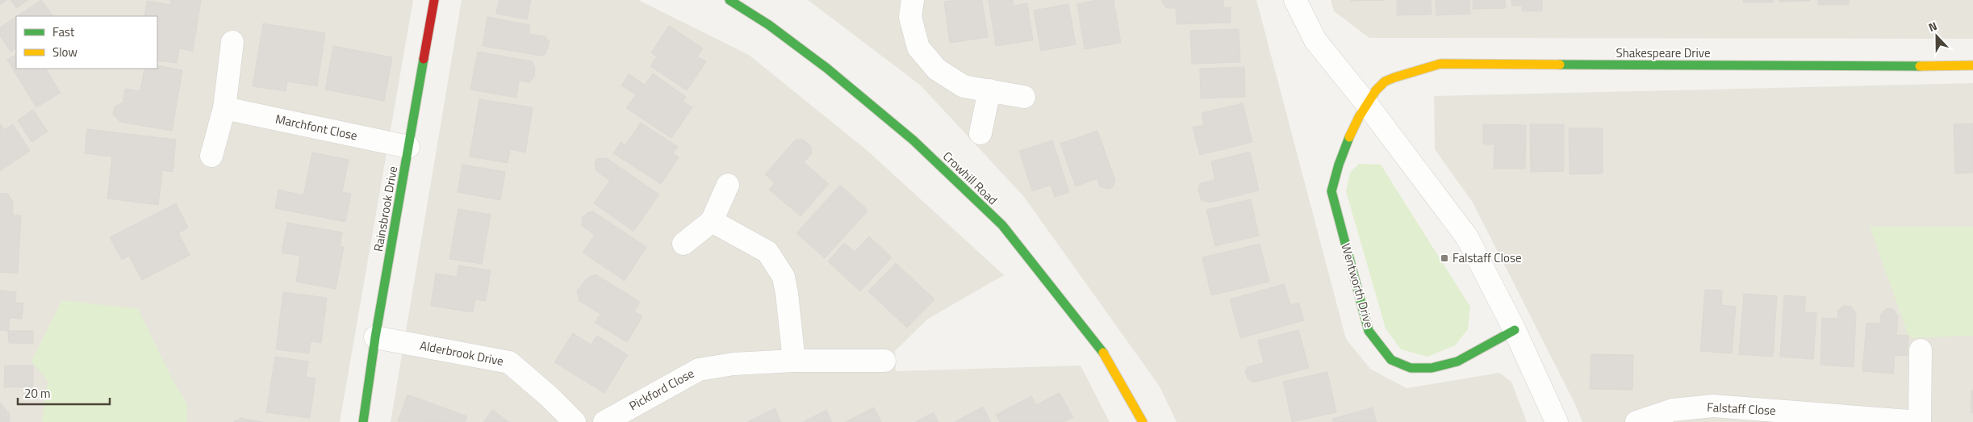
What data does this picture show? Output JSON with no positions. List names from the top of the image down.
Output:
{
  "streets": {
    "street": [
      "Shakespeare Drive",
      "Marchfont Close",
      "Crowhill Road",
      "Rainsbrook Drive",
      "Wentworth Drive",
      "Alderbrook Drive",
      "Pickford Close",
      "Falstaff Close"
    ]
  },
  "crossings": [
    ["Shakespeare Drive", "Wentworth Drive"],
    ["Marchfont Close", "Rainsbrook Drive"],
    ["Rainsbrook Drive", "Alderbrook Drive"]
  ],
  "places": {
    "transit": ["Falstaff Close"]
  },
  "legend": ["Fast", "Slow"],
  "scale_bar": "20 m",
  "north": "top"
}
